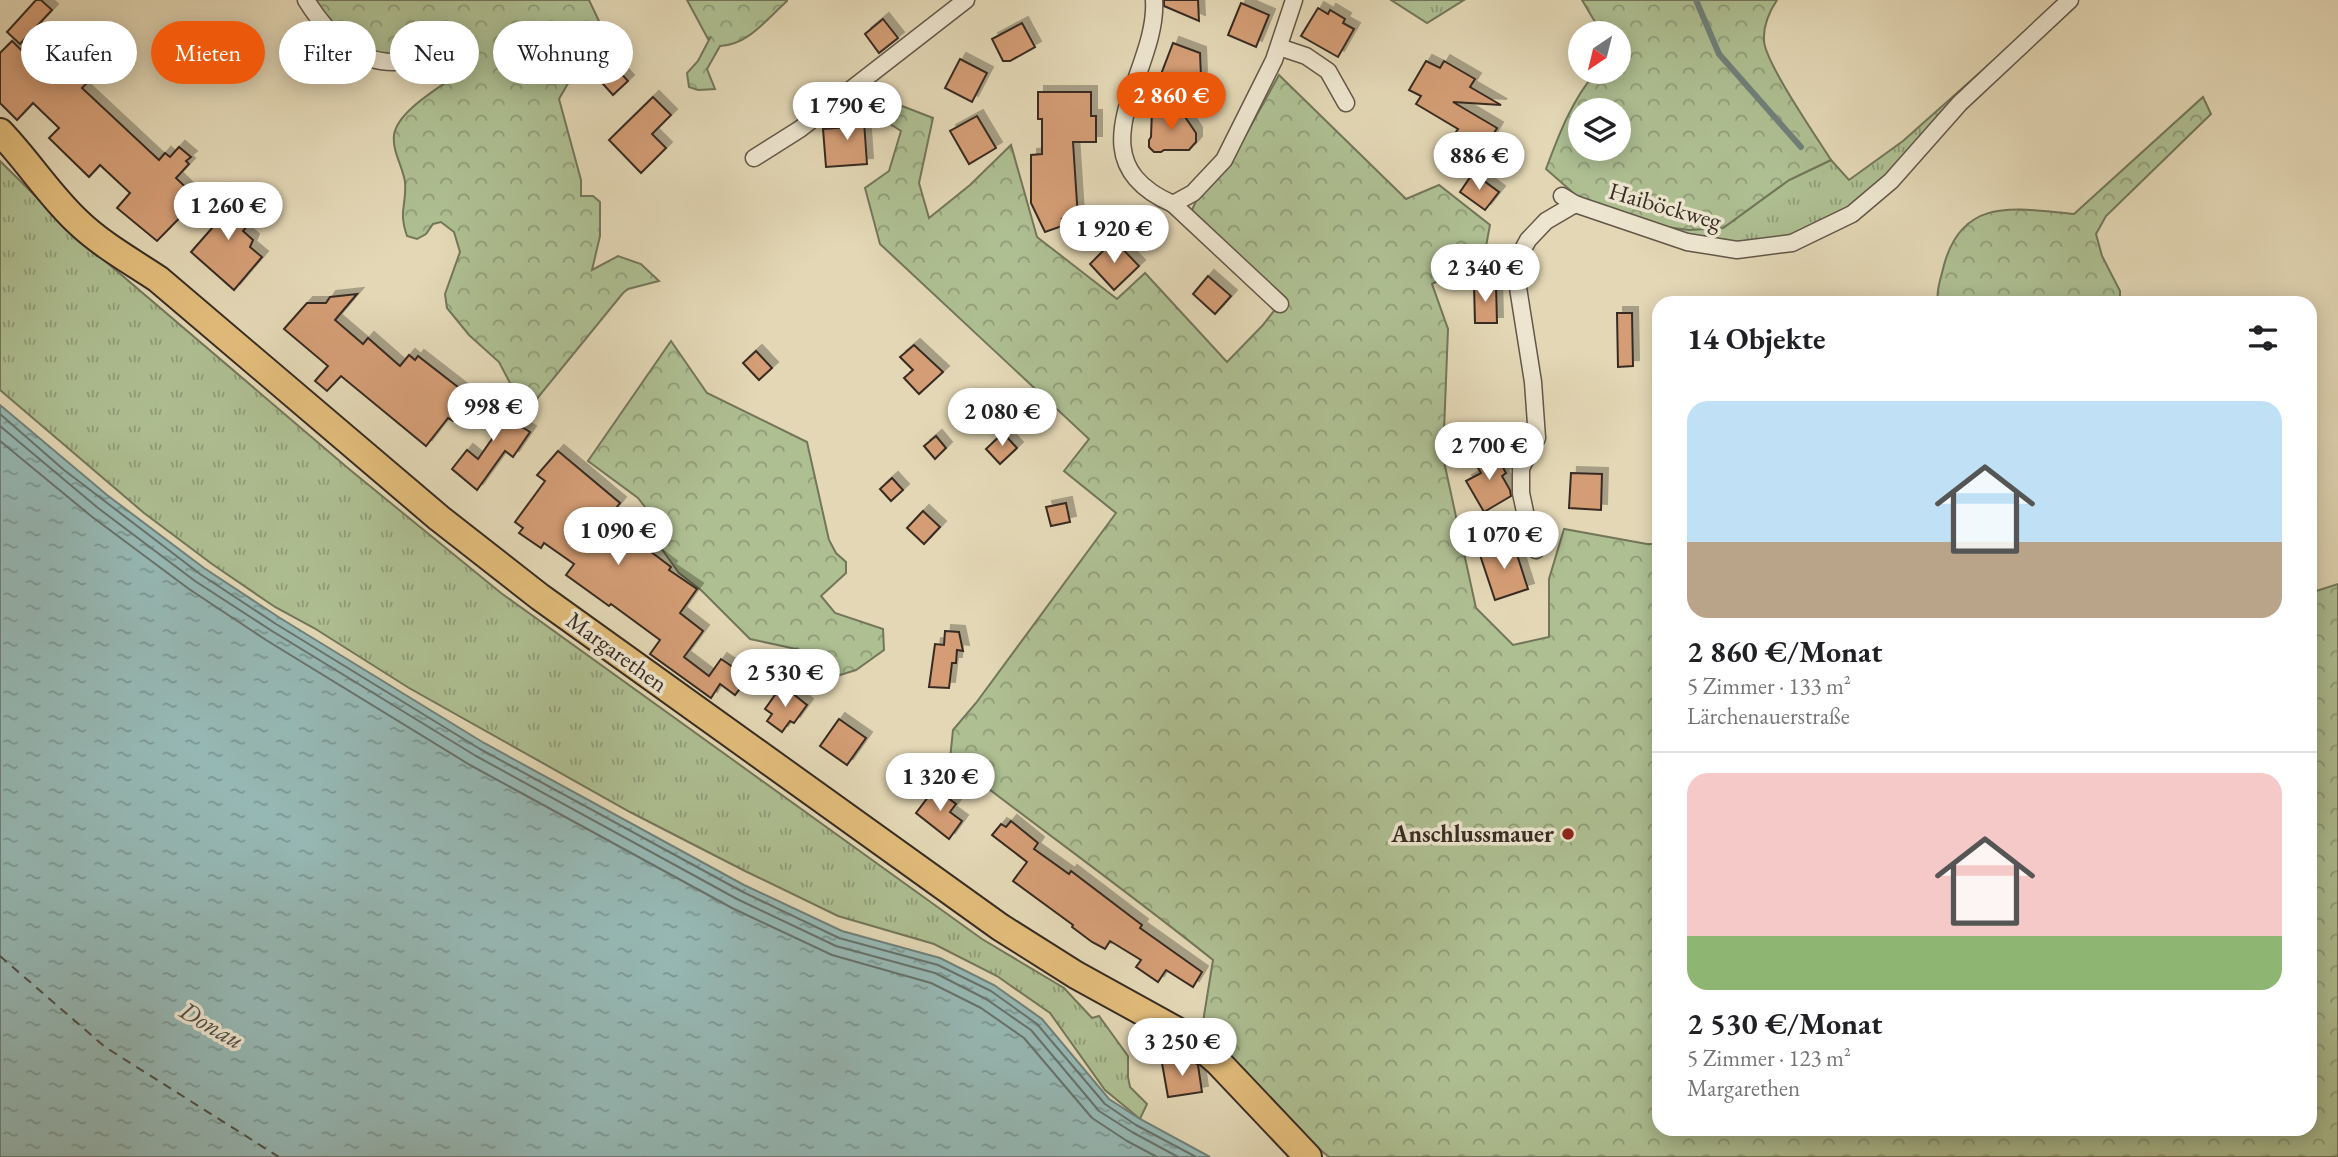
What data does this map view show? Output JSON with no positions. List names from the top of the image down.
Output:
{
  "streets": {
    "main road": ["Margarethen"],
    "street": ["Haiböckweg"]
  },
  "water": ["Donau"],
  "places": ["Anschlussmauer"],
  "north": "bottom left",
  "page": {
    "chip": [
      "Kaufen",
      "Mieten",
      "Filter",
      "Neu",
      "Wohnung"
    ],
    "price": [
      "2 860 €",
      "1 790 €",
      "886 €",
      "1 260 €",
      "1 920 €",
      "2 340 €",
      "998 €",
      "2 080 €",
      "2 700 €",
      "1 090 €",
      "1 070 €",
      "2 530 €",
      "1 320 €",
      "3 250 €"
    ],
    "heading": "14 Objekte",
    "list": [
      {
        "name": "2 860 €/Monat",
        "note": "5 Zimmer · 133 m² · Lärchenauerstraße"
      },
      {
        "name": "2 530 €/Monat",
        "note": "5 Zimmer · 123 m² · Margarethen"
      }
    ]
  }
}
